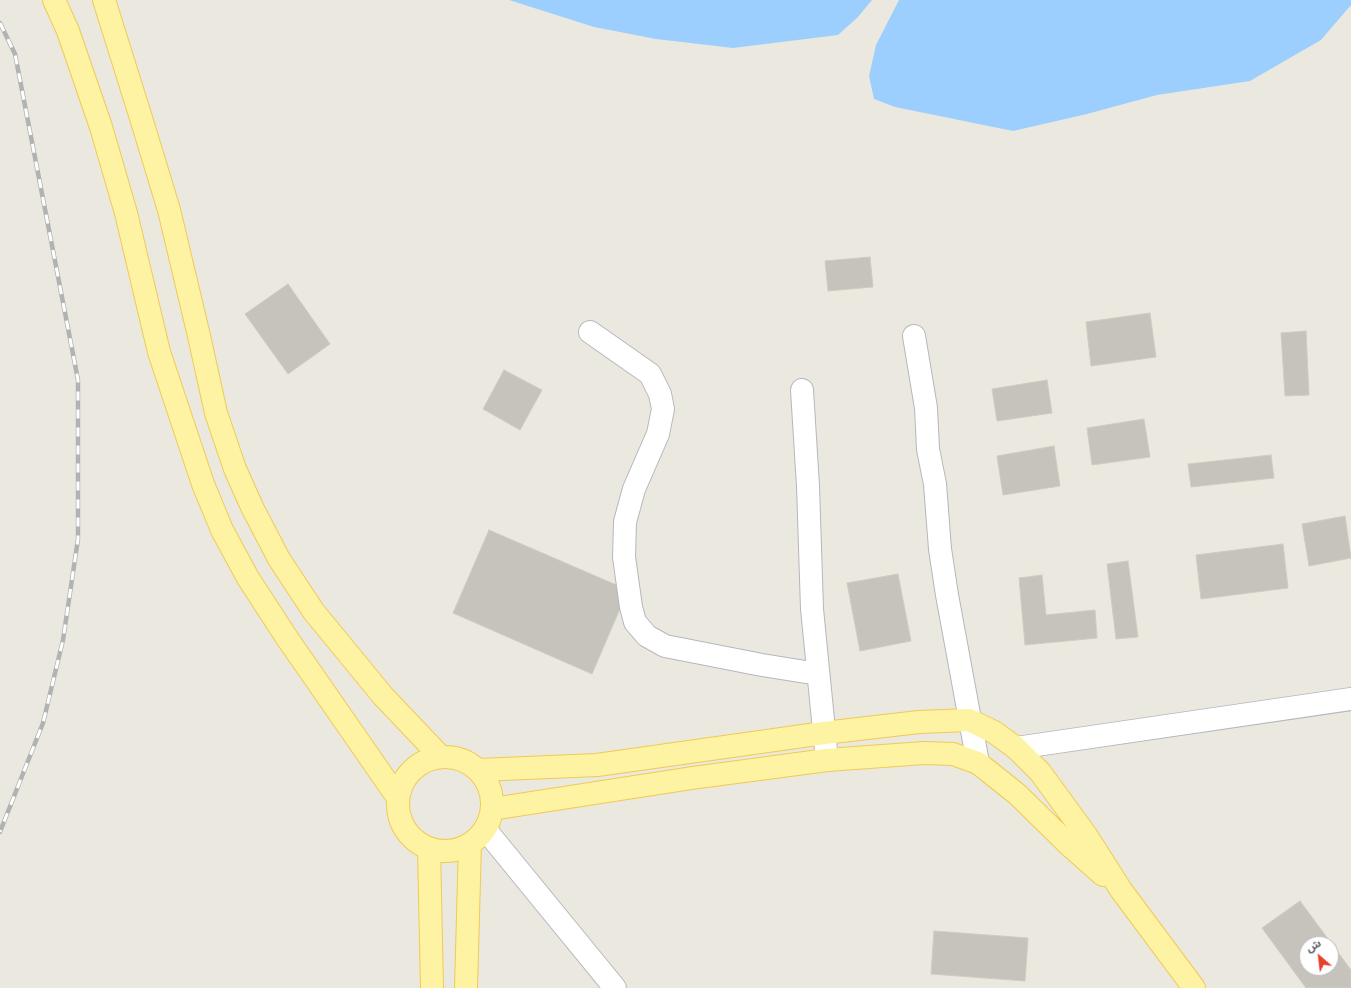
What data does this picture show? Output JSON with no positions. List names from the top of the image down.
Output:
{
  "north": "top left"
}
